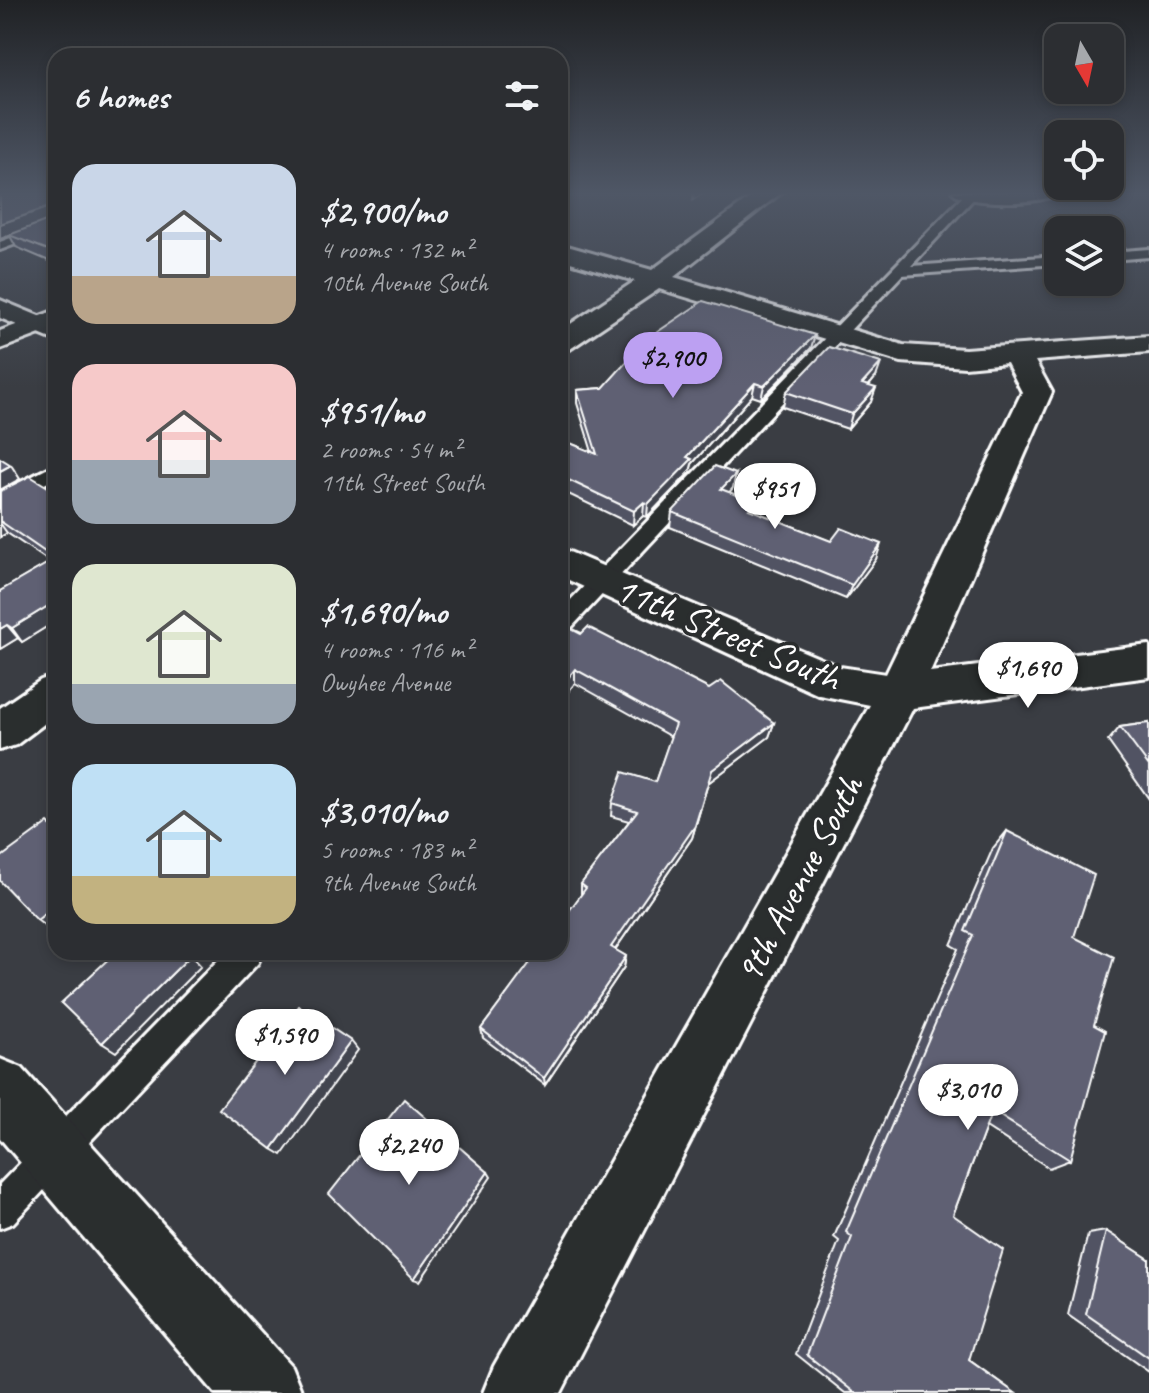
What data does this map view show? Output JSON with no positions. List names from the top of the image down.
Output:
{
  "streets": {
    "street": ["11th Street South", "9th Avenue South"]
  },
  "crossings": [
    ["11th Street South", "9th Avenue South"]
  ],
  "north": "bottom",
  "page": {
    "heading": "6 homes",
    "list": [
      {
        "name": "$2,900/mo",
        "note": "4 rooms · 132 m² · 10th Avenue South"
      },
      {
        "name": "$951/mo",
        "note": "2 rooms · 54 m² · 11th Street South"
      },
      {
        "name": "$1,690/mo",
        "note": "4 rooms · 116 m² · Owyhee Avenue"
      },
      {
        "name": "$3,010/mo",
        "note": "5 rooms · 183 m² · 9th Avenue South"
      }
    ],
    "price": [
      "$2,900",
      "$951",
      "$1,690",
      "$1,590",
      "$3,010",
      "$2,240"
    ]
  }
}
